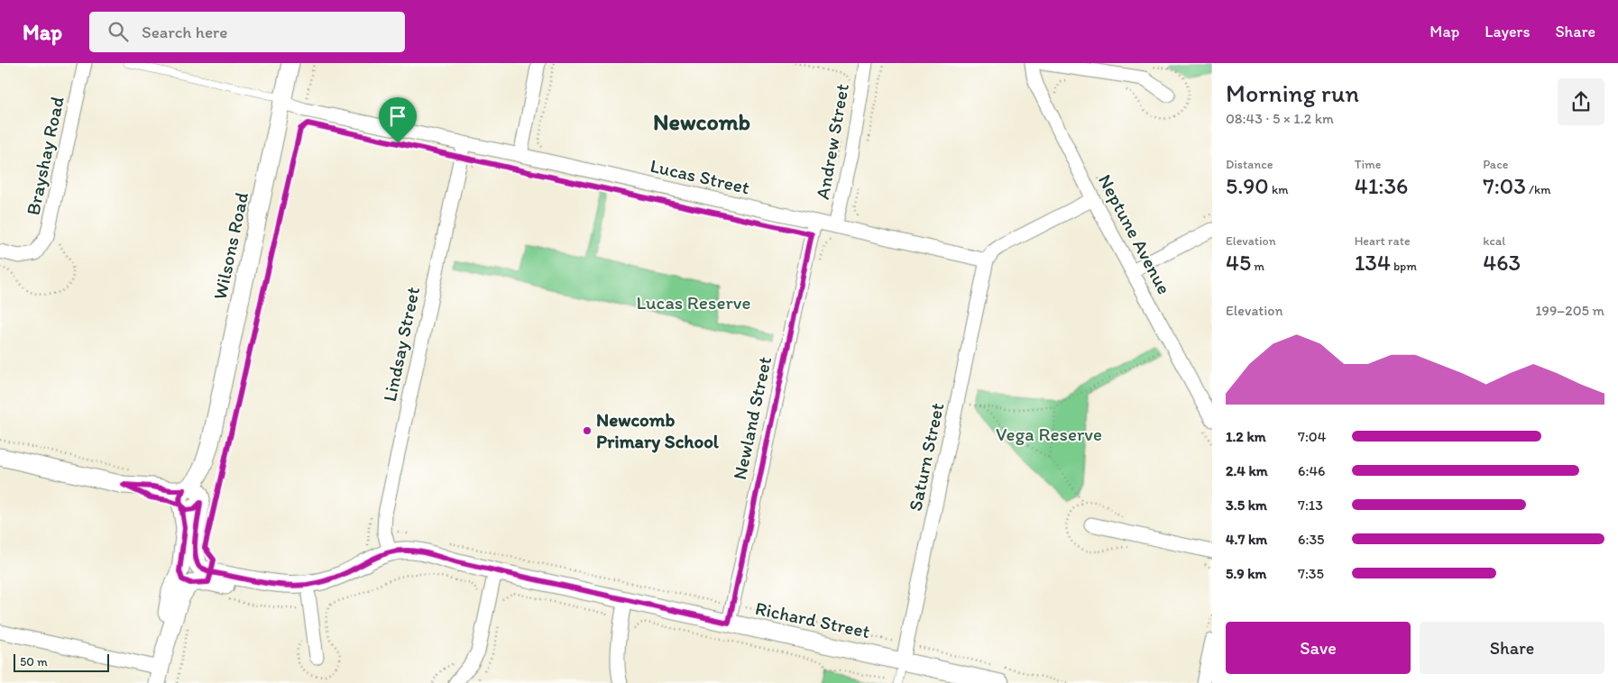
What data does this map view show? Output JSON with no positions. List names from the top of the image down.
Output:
{
  "streets": {
    "street": [
      "Andrew Street",
      "Brayshay Road",
      "Lucas Street",
      "Neptune Avenue",
      "Wilsons Road",
      "Lindsay Street",
      "Newland Street",
      "Saturn Street",
      "Richard Street"
    ]
  },
  "crossings": [
    ["Andrew Street", "Lucas Street"],
    ["Lucas Street", "Wilsons Road"],
    ["Lucas Street", "Lindsay Street"],
    ["Lucas Street", "Newland Street"],
    ["Lucas Street", "Saturn Street"],
    ["Wilsons Road", "Richard Street"],
    ["Lindsay Street", "Richard Street"],
    ["Newland Street", "Richard Street"],
    ["Saturn Street", "Richard Street"]
  ],
  "districts": ["Newcomb"],
  "parks": ["Lucas Reserve", "Vega Reserve"],
  "places": ["Newcomb Primary School"],
  "scale_bar": "50 m",
  "page": {
    "header": "Map",
    "search": "Search here",
    "nav": ["Map", "Layers", "Share"],
    "heading": ["Morning run", "08:43 · 5 × 1.2 km"],
    "stats": [
      ["Distance", "5.90 km"],
      ["Time", "41:36"],
      ["Pace", "7:03 /km"],
      ["Elevation", "45 m"],
      ["Heart rate", "134 bpm"],
      ["kcal", "463"]
    ],
    "chart": ["Elevation", "199–205 m"],
    "list": [
      {
        "name": "1.2 km",
        "note": "7:04"
      },
      {
        "name": "2.4 km",
        "note": "6:46"
      },
      {
        "name": "3.5 km",
        "note": "7:13"
      },
      {
        "name": "4.7 km",
        "note": "6:35"
      },
      {
        "name": "5.9 km",
        "note": "7:35"
      }
    ],
    "buttons": ["Save", "Share"],
    "scale": "50 m"
  }
}
